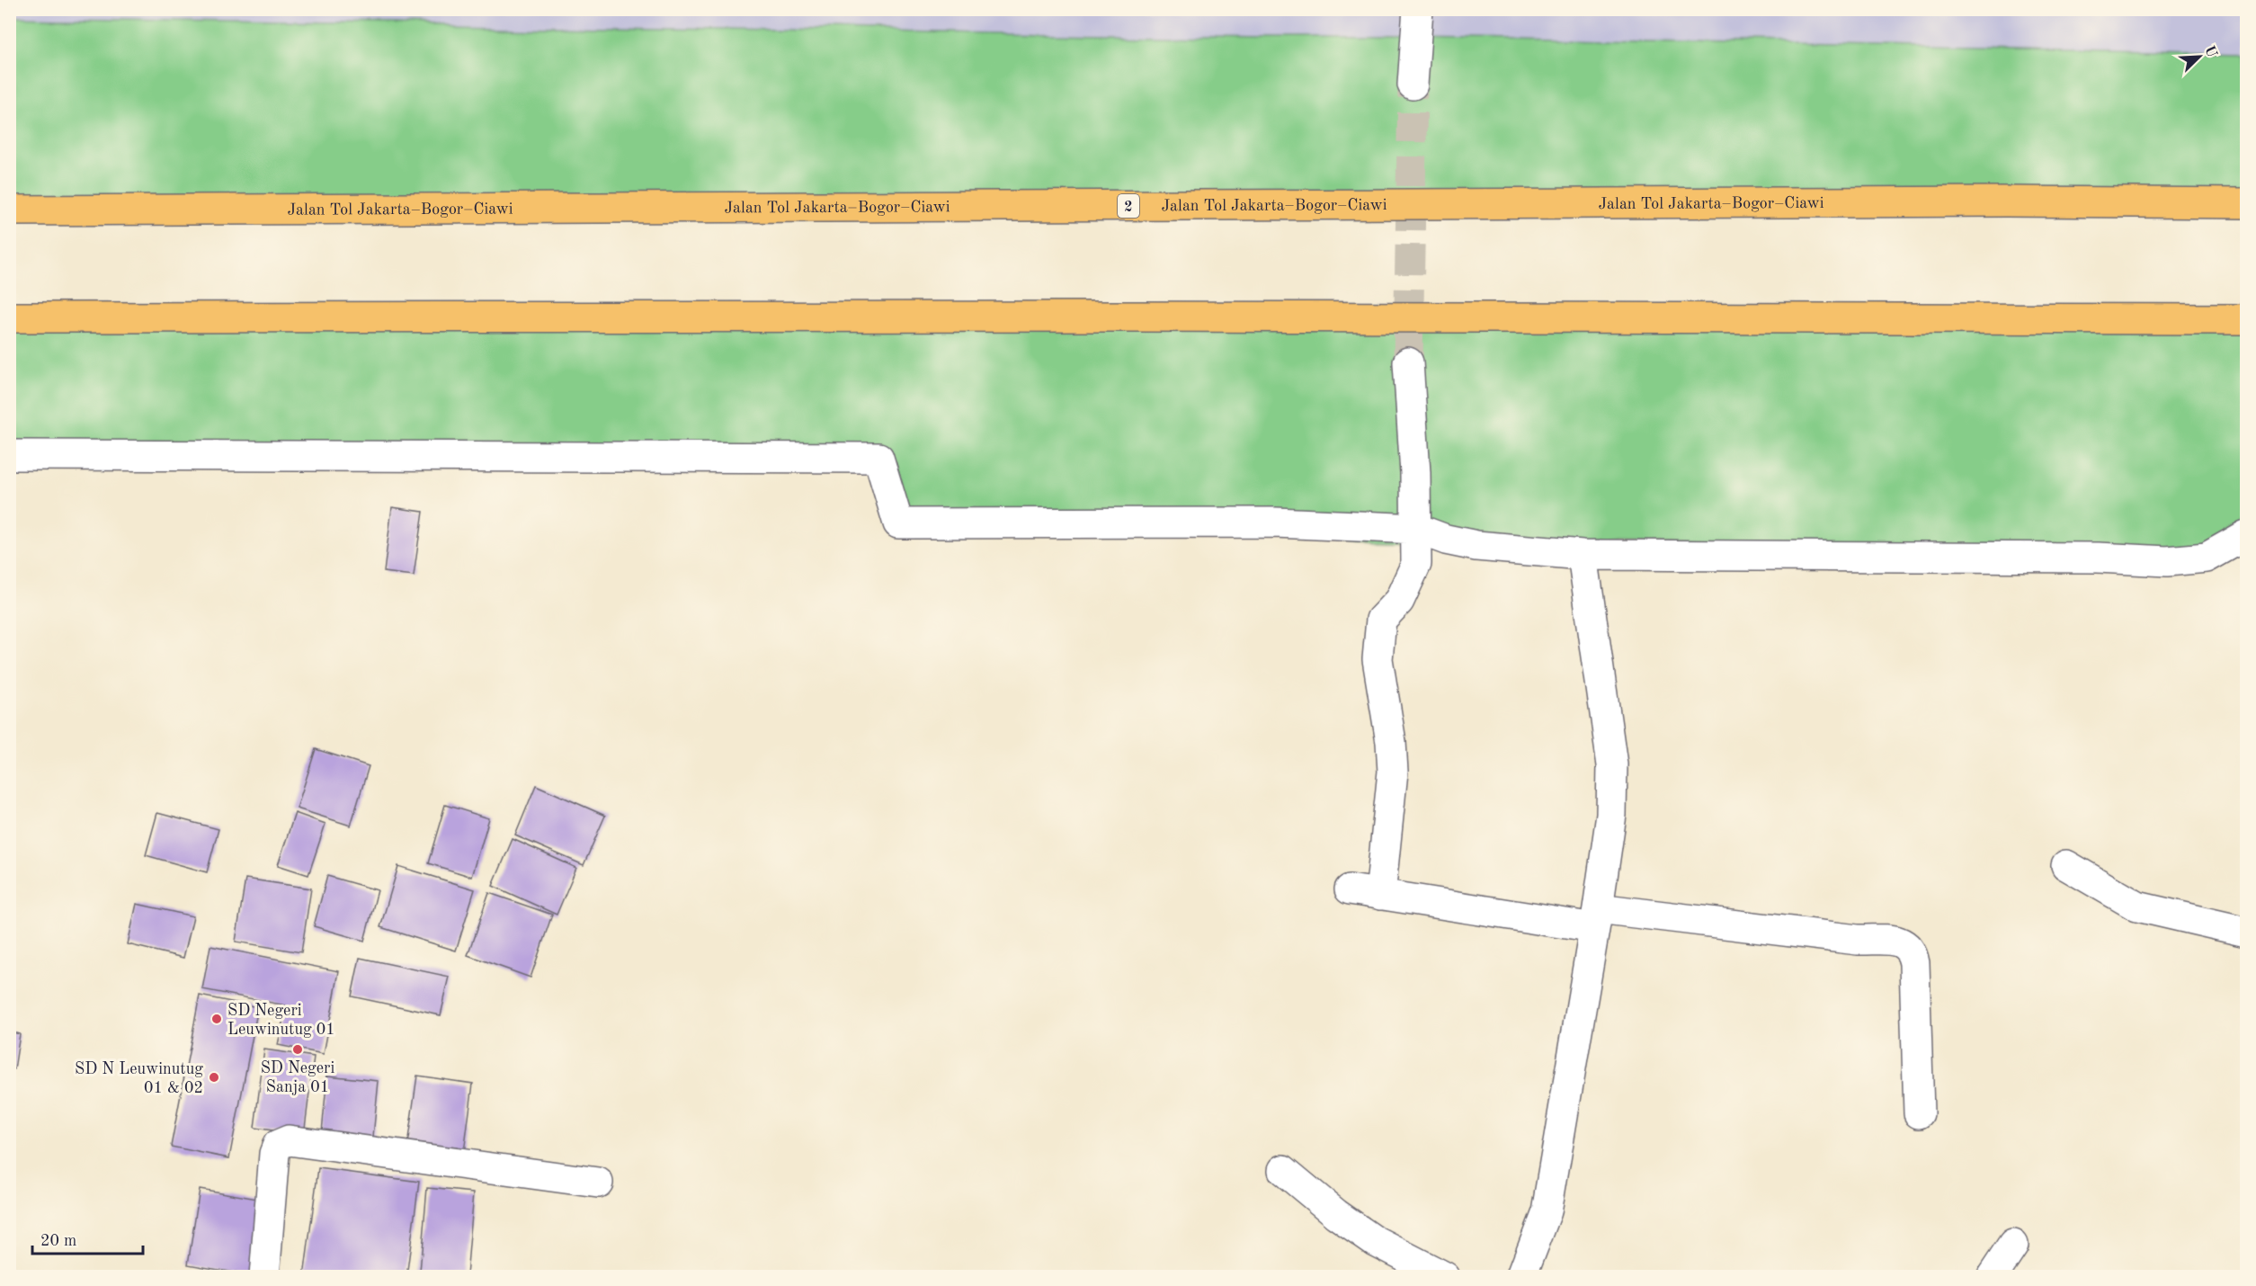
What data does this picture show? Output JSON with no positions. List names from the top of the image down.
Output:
{
  "streets": {
    "highway": ["Jalan Tol Jakarta–Bogor–Ciawi", "2"]
  },
  "places": ["SD Negeri Leuwinutug 01", "SD Negeri Sanja 01", "SD N Leuwinutug 01 & 02"],
  "scale_bar": "20 m",
  "north": "top right"
}
